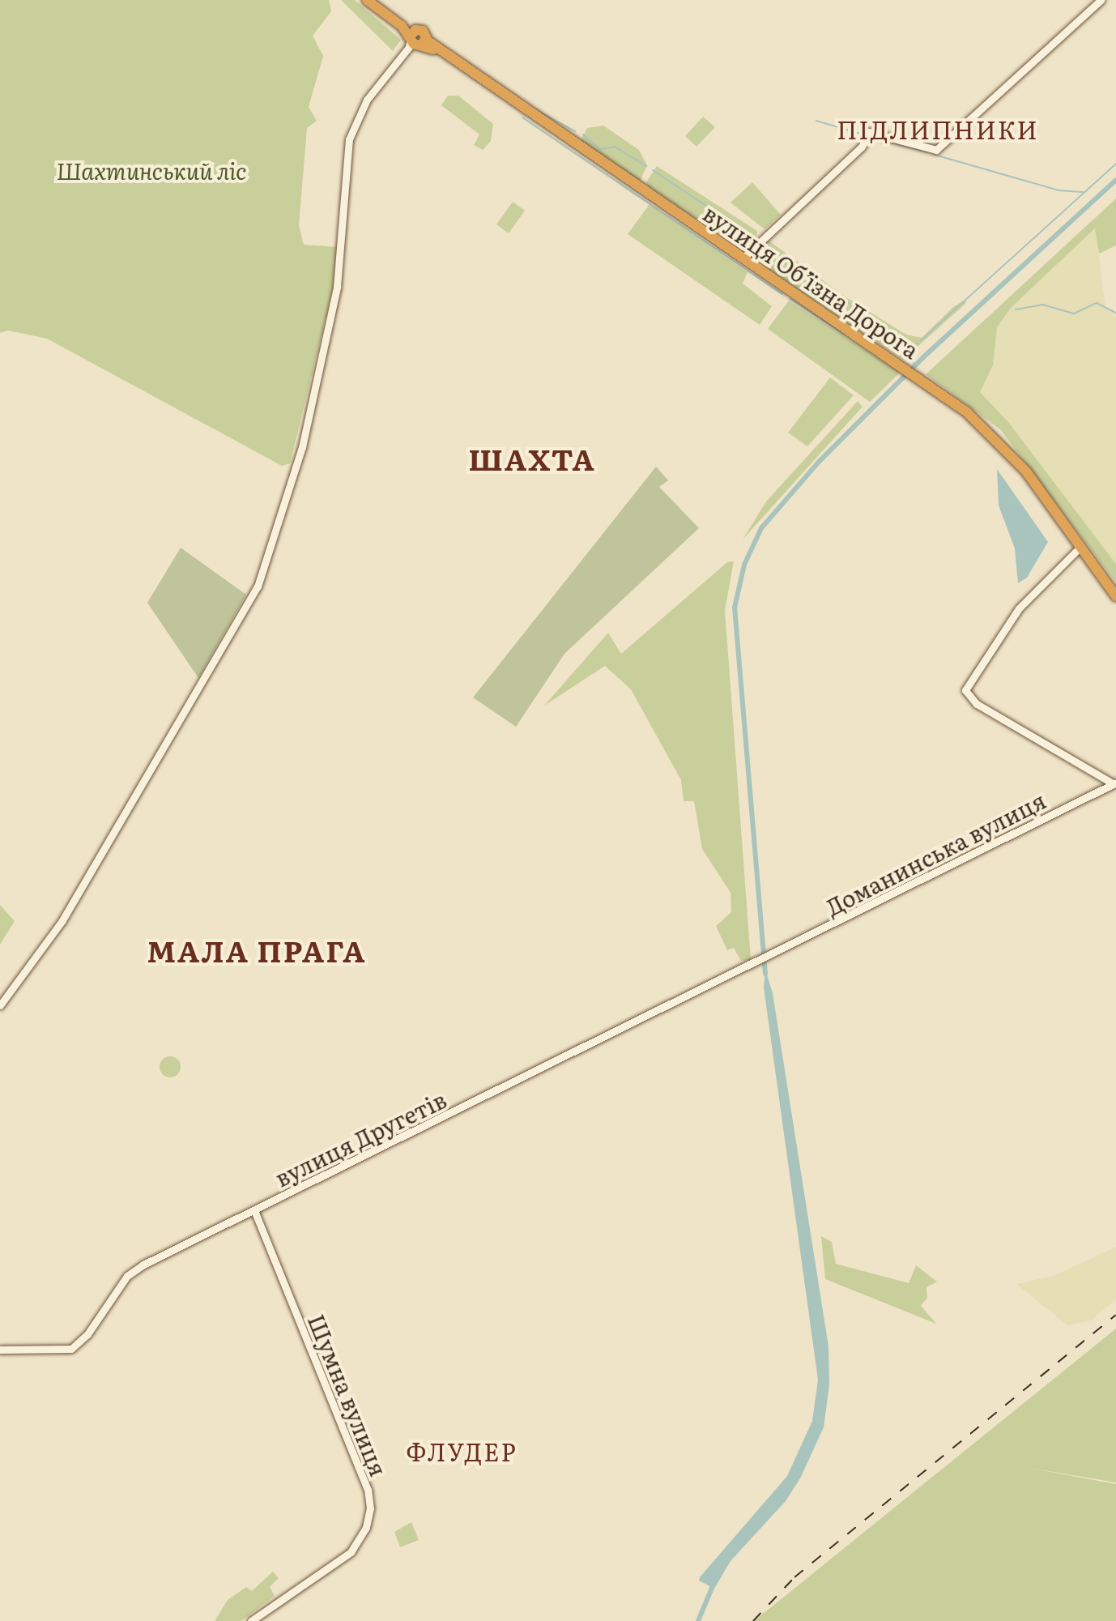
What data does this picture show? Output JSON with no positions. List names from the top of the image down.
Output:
{
  "streets": {
    "highway": ["вулиця Обʼїзна Дорога"],
    "street": ["Доманинська вулиця", "вулиця Другетів", "Шумна вулиця"]
  },
  "crossings": [
    ["Доманинська вулиця", "вулиця Другетів"],
    ["вулиця Другетів", "Шумна вулиця"]
  ],
  "districts": [
    "ПІДЛИПНИКИ",
    "ШАХТА",
    "МАЛА ПРАГА",
    "ФЛУДЕР"
  ],
  "parks": ["Шахтинський ліс"]
}
